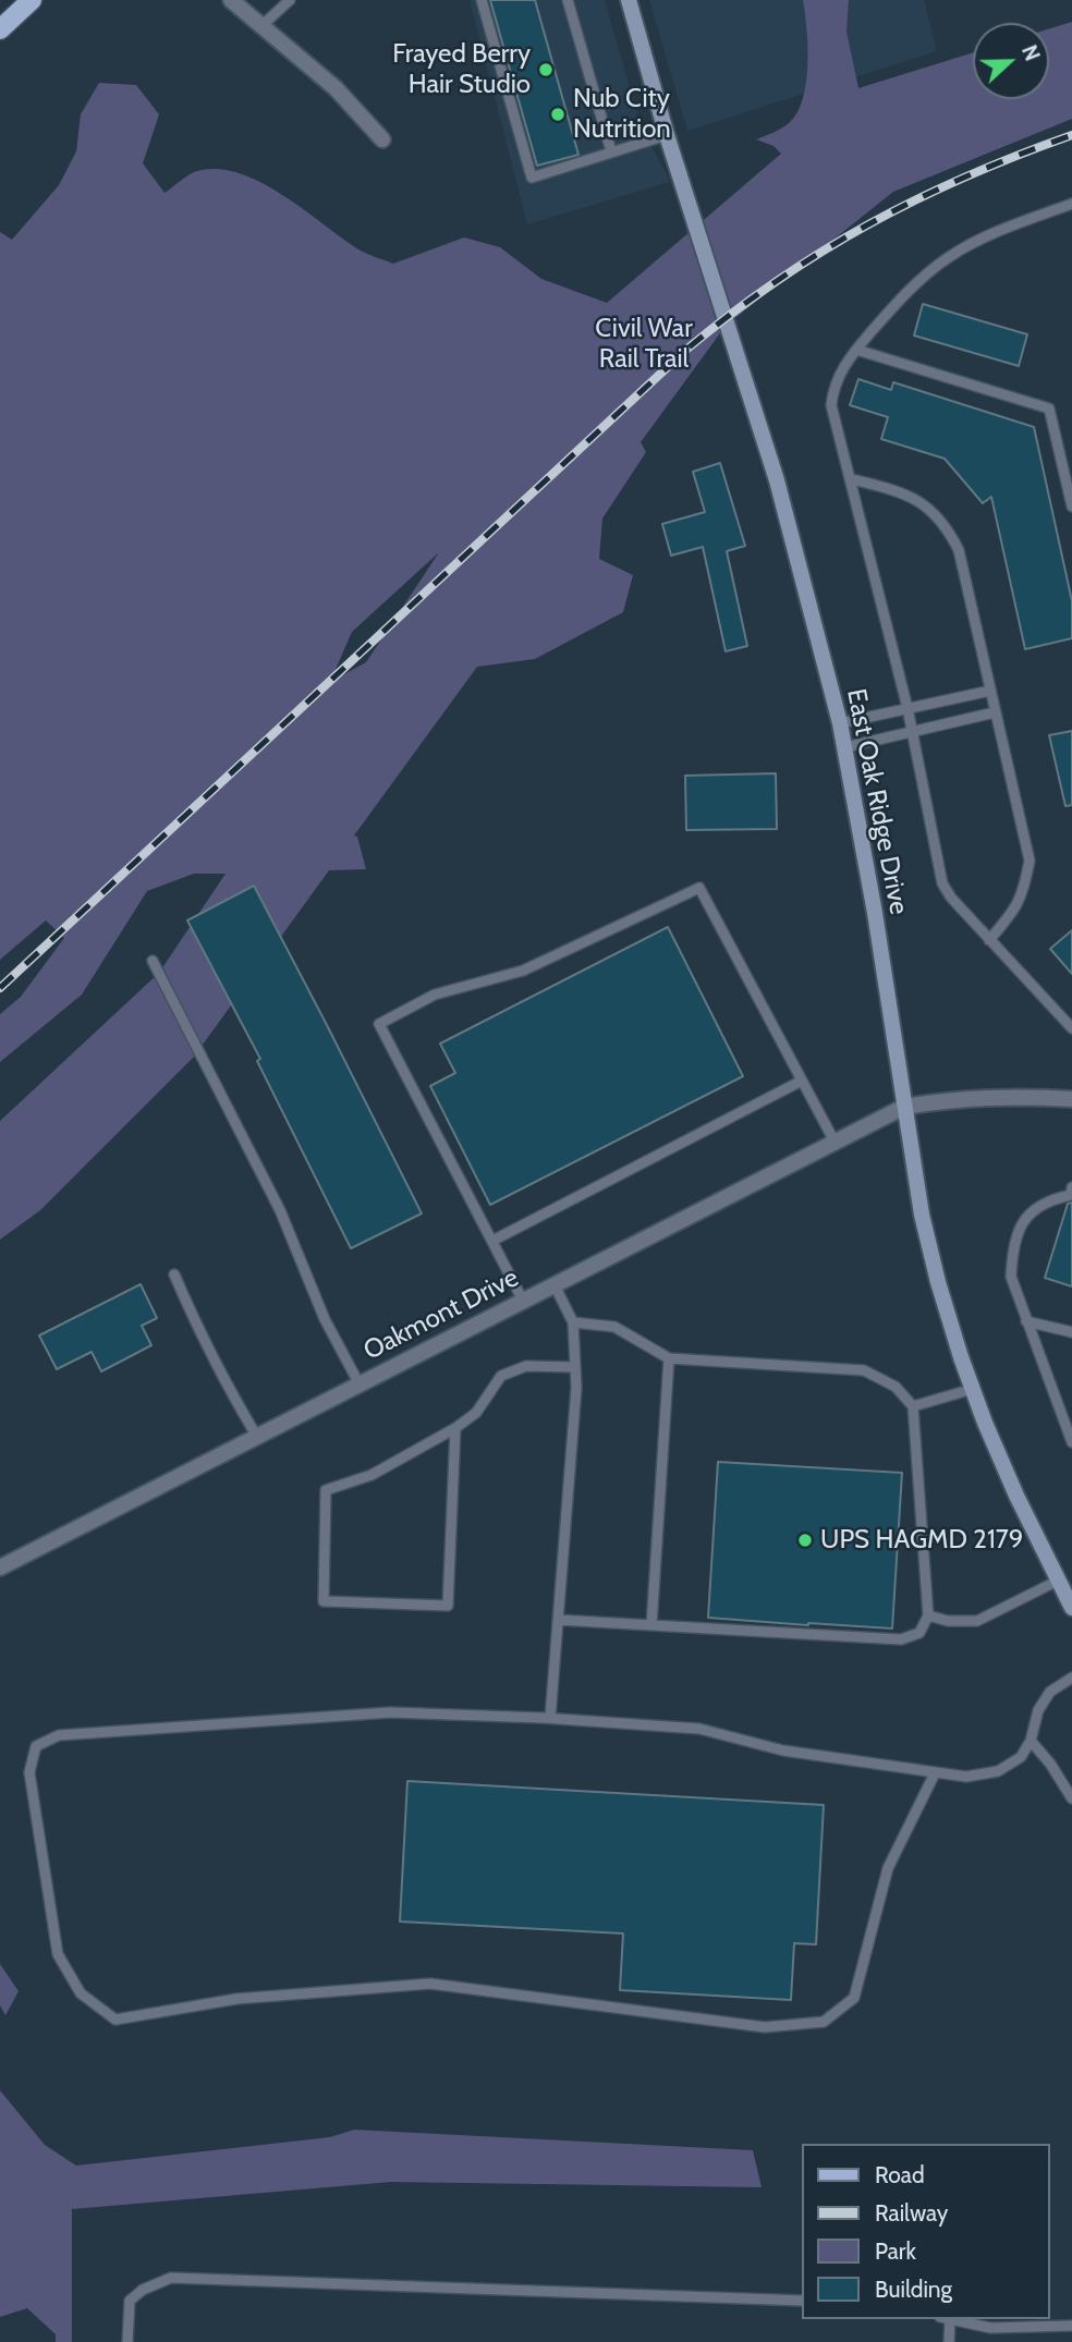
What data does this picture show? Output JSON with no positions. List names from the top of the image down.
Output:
{
  "streets": {
    "main road": ["East Oak Ridge Drive"],
    "street": ["Oakmont Drive"]
  },
  "crossings": [
    ["East Oak Ridge Drive", "Oakmont Drive"]
  ],
  "parks": ["Civil War Rail Trail"],
  "places": ["Frayed Berry Hair Studio", "Nub City Nutrition", "UPS HAGMD 2179"],
  "legend": [
    "Road",
    "Railway",
    "Park",
    "Building"
  ],
  "north": "right"
}
